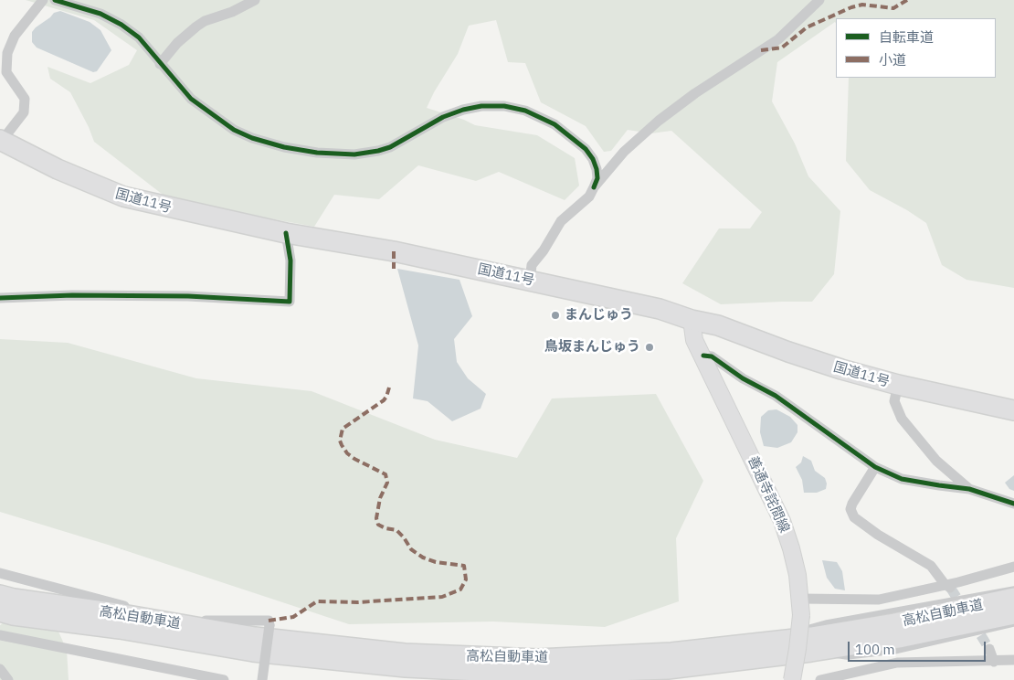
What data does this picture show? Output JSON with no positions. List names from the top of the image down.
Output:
{
  "streets": {
    "highway": ["国道11号", "高松自動車道"],
    "main road": ["善通寺詫間線"]
  },
  "crossings": [
    ["国道11号", "善通寺詫間線"]
  ],
  "places": ["まんじゅう", "鳥坂まんじゅう"],
  "legend": ["自転車道", "小道"],
  "scale_bar": "100 m"
}
